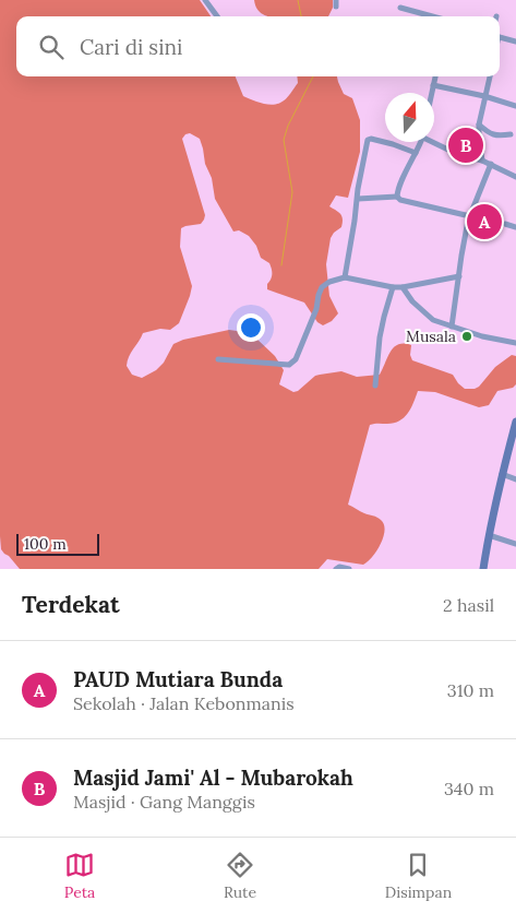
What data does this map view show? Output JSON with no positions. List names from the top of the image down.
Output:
{
  "places": ["Musala"],
  "scale_bar": "100 m",
  "north": "top",
  "page": {
    "search": "Cari di sini",
    "pins": ["B", "A"],
    "scale": "100 m",
    "heading": ["Terdekat", "2 hasil"],
    "list": [
      {
        "mark": "A",
        "name": "PAUD Mutiara Bunda",
        "note": "Sekolah · Jalan Kebonmanis",
        "value": "310 m"
      },
      {
        "mark": "B",
        "name": "Masjid Jami' Al - Mubarokah",
        "note": "Masjid · Gang Manggis",
        "value": "340 m"
      }
    ],
    "nav": ["Peta", "Rute", "Disimpan"]
  }
}
